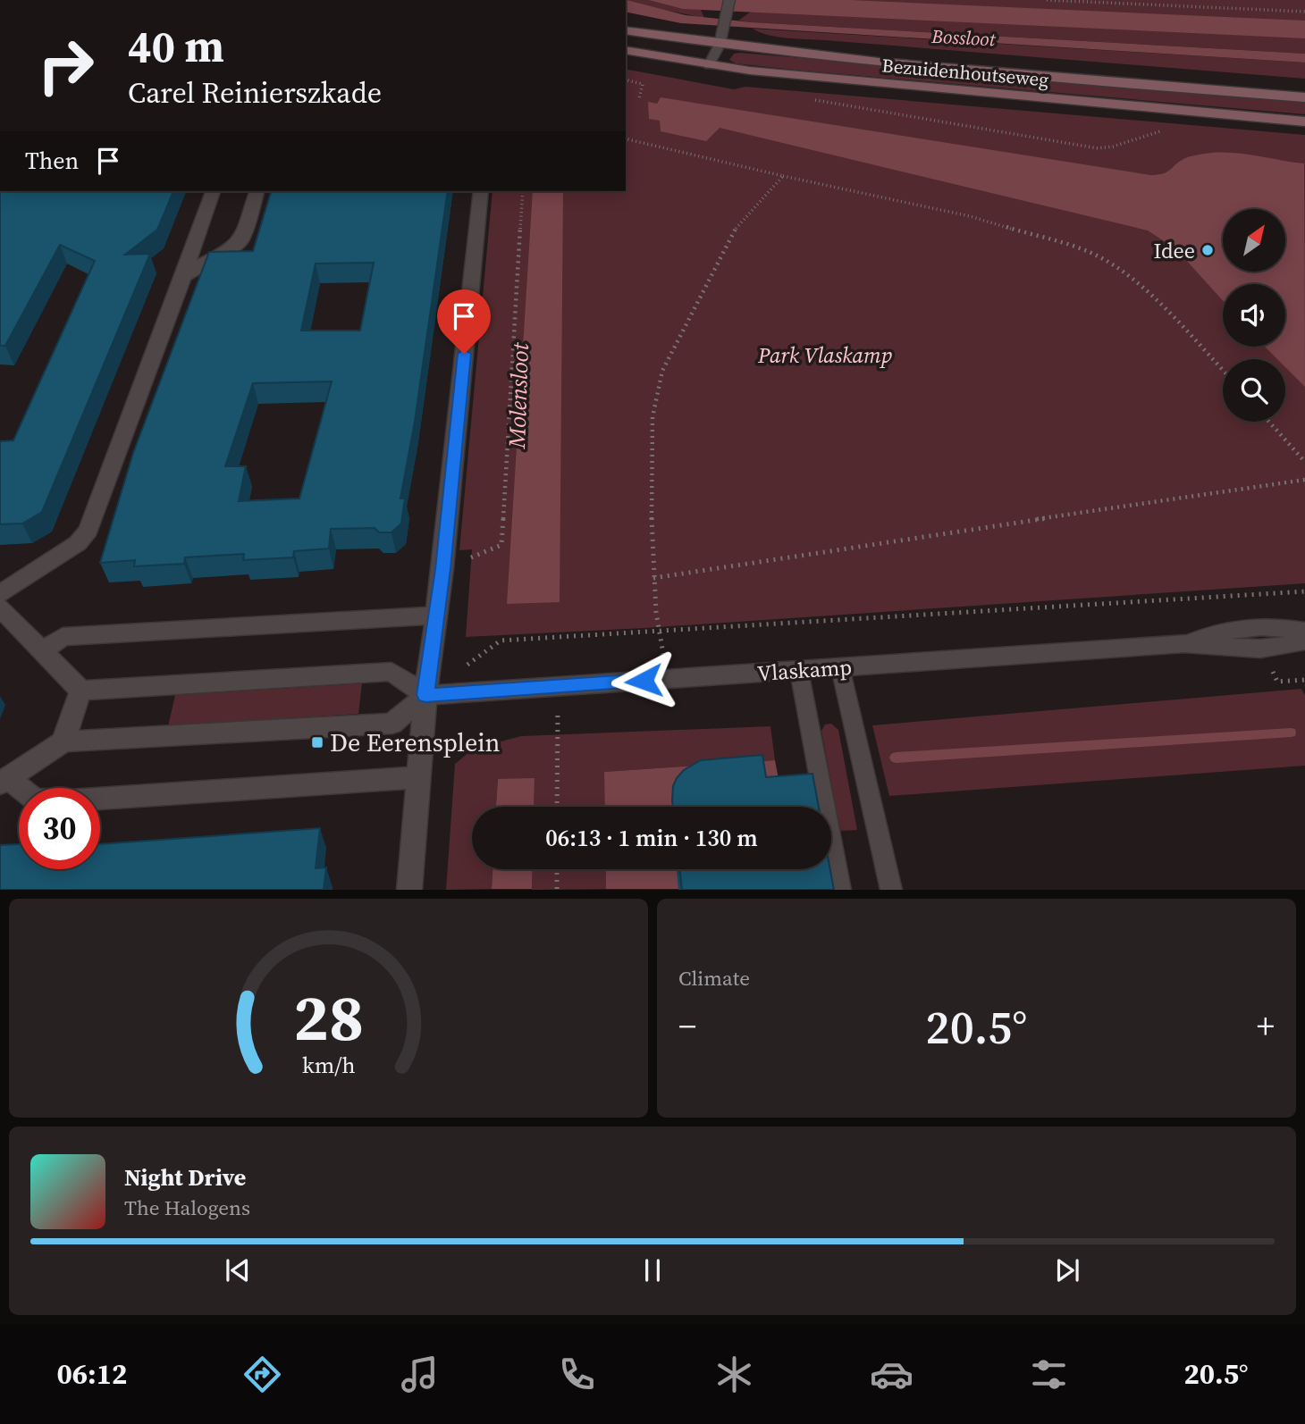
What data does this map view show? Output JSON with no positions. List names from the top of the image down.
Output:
{
  "streets": {
    "main road": ["Bezuidenhoutseweg"],
    "street": ["Vlaskamp"]
  },
  "water": ["Bossloot", "Molensloot"],
  "parks": ["Park Vlaskamp"],
  "places": {
    "other": ["Idee"],
    "transit": ["De Eerensplein"]
  },
  "north": "top right",
  "page": {
    "turn": ["40 m", "Carel Reinierszkade"],
    "then": "Then",
    "limit": "30",
    "trip": "06:13 · 1 min · 130 m",
    "tile": "Climate",
    "heat": ["−", "20.5°", "+"],
    "song": ["Night Drive", "The Halogens"],
    "tabs": ["06:12", "20.5°"],
    "gauge": ["28", "km/h"]
  }
}
